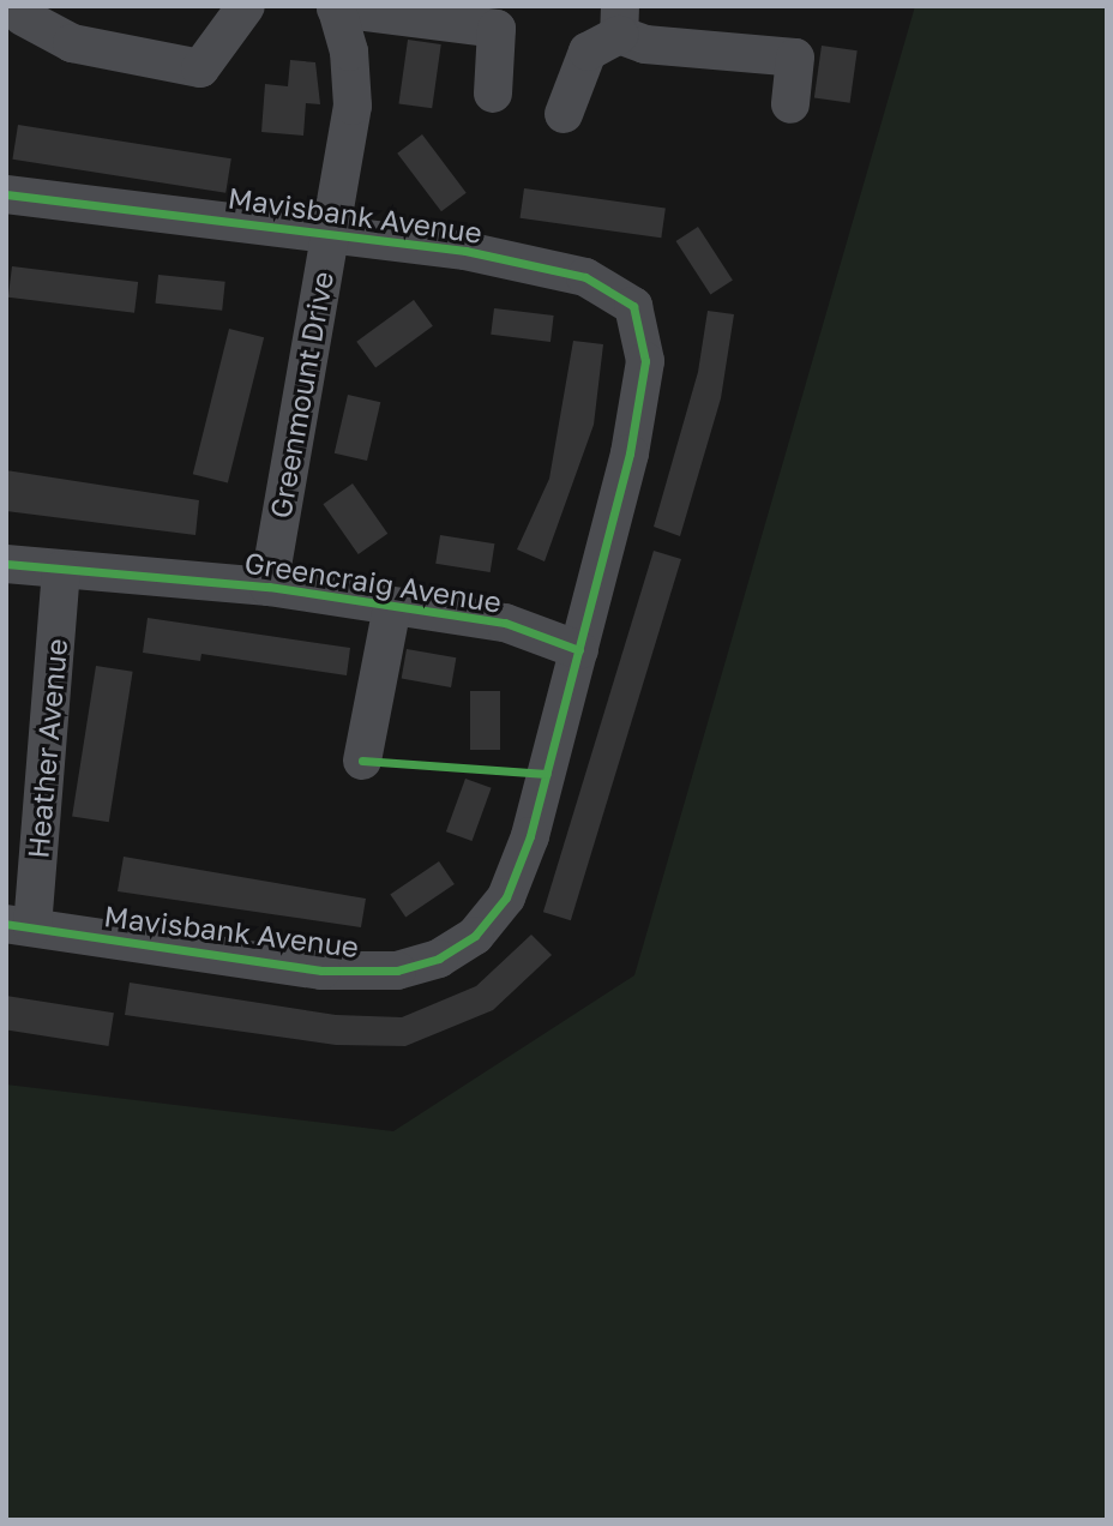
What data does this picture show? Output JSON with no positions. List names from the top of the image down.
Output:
{
  "streets": {
    "street": [
      "Mavisbank Avenue",
      "Greenmount Drive",
      "Greencraig Avenue",
      "Heather Avenue"
    ]
  },
  "crossings": [
    ["Mavisbank Avenue", "Greenmount Drive"],
    ["Mavisbank Avenue", "Greencraig Avenue"],
    ["Mavisbank Avenue", "Heather Avenue"],
    ["Greenmount Drive", "Greencraig Avenue"],
    ["Greencraig Avenue", "Heather Avenue"]
  ]
}
